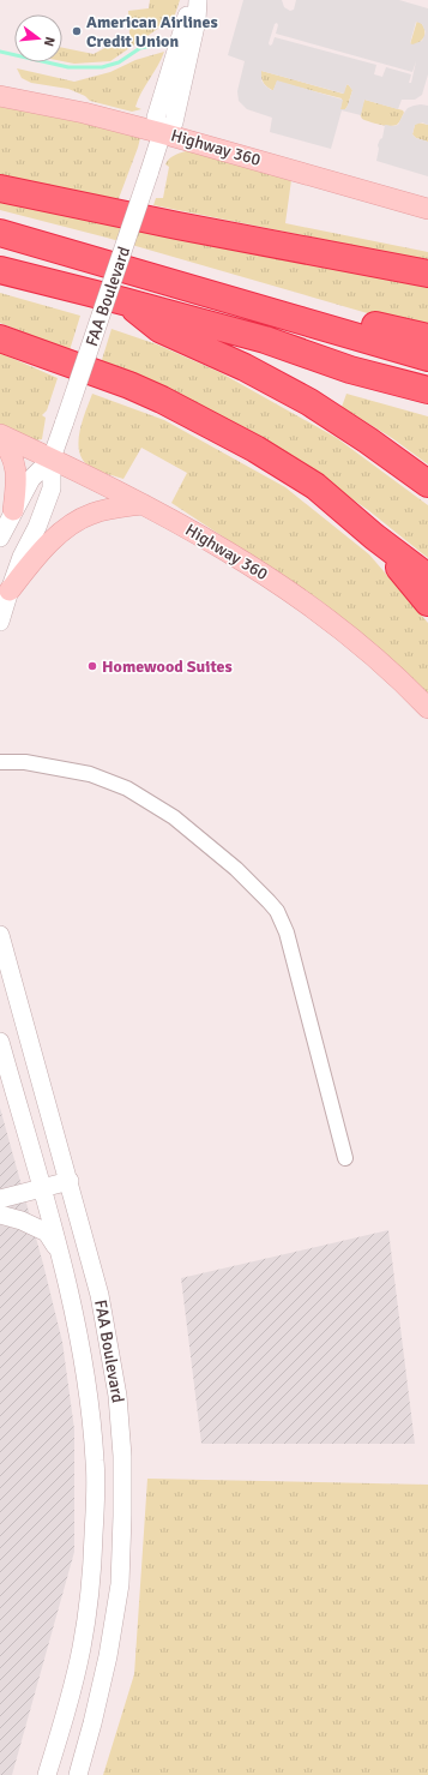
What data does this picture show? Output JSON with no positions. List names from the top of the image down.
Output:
{
  "streets": {
    "main road": ["Highway 360"],
    "street": ["FAA Boulevard"]
  },
  "crossings": [
    ["Highway 360", "FAA Boulevard"]
  ],
  "places": ["American Airlines Credit Union", "Homewood Suites"],
  "north": "right"
}
